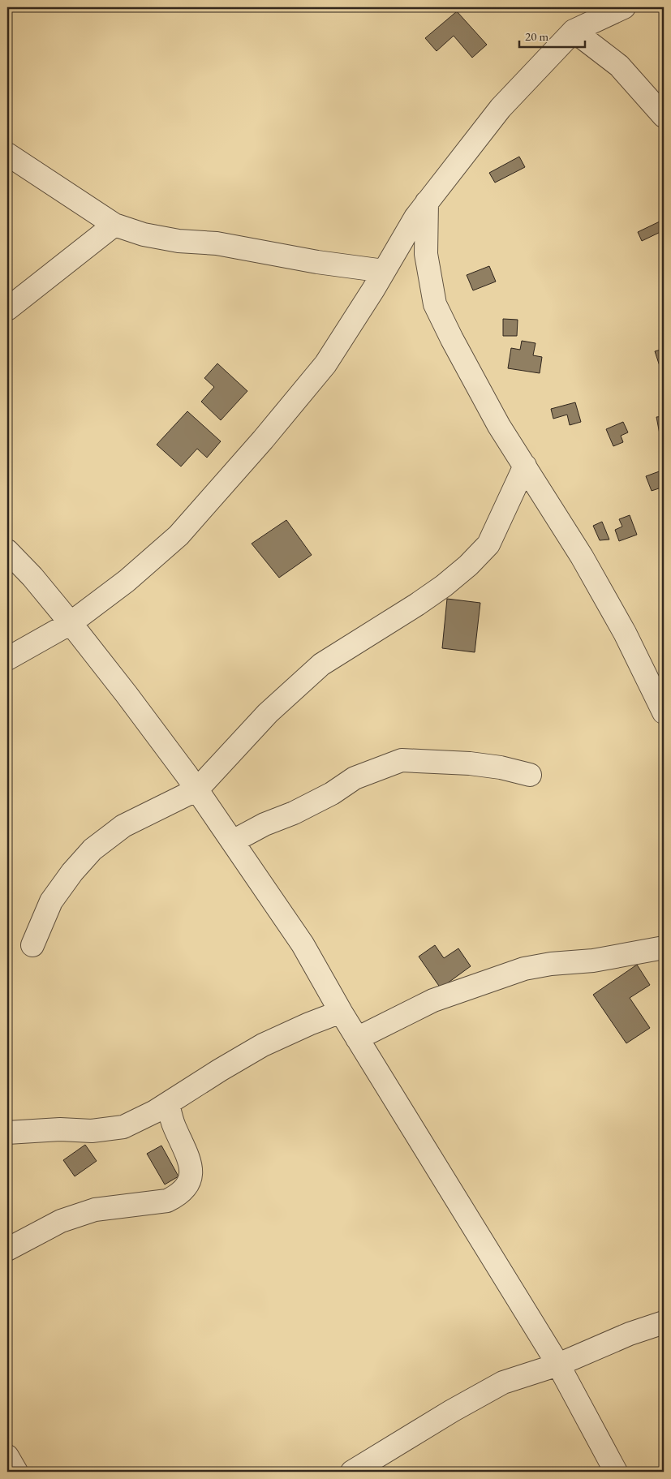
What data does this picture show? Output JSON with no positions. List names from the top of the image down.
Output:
{
  "scale_bar": "20 m"
}
